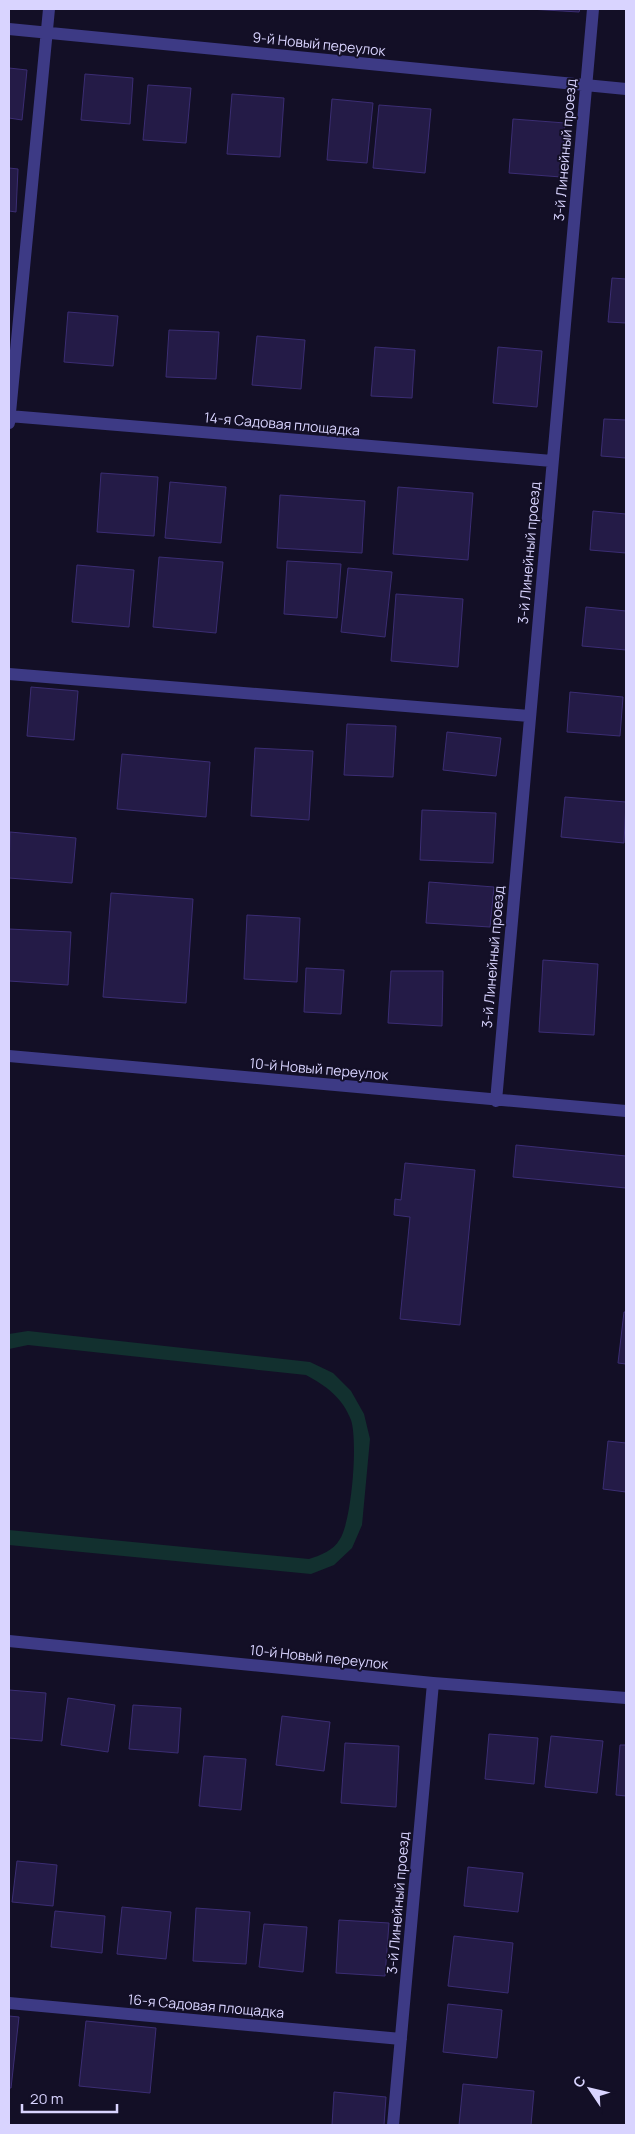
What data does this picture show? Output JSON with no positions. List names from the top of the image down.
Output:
{
  "streets": {
    "street": [
      "9-й Новый переулок",
      "3-й Линейный проезд",
      "14-я Садовая площадка",
      "10-й Новый переулок",
      "16-я Садовая площадка"
    ]
  },
  "crossings": [
    ["9-й Новый переулок", "3-й Линейный проезд"],
    ["3-й Линейный проезд", "14-я Садовая площадка"],
    ["3-й Линейный проезд", "10-й Новый переулок"],
    ["3-й Линейный проезд", "16-я Садовая площадка"]
  ],
  "scale_bar": "20 m",
  "north": "top left"
}
